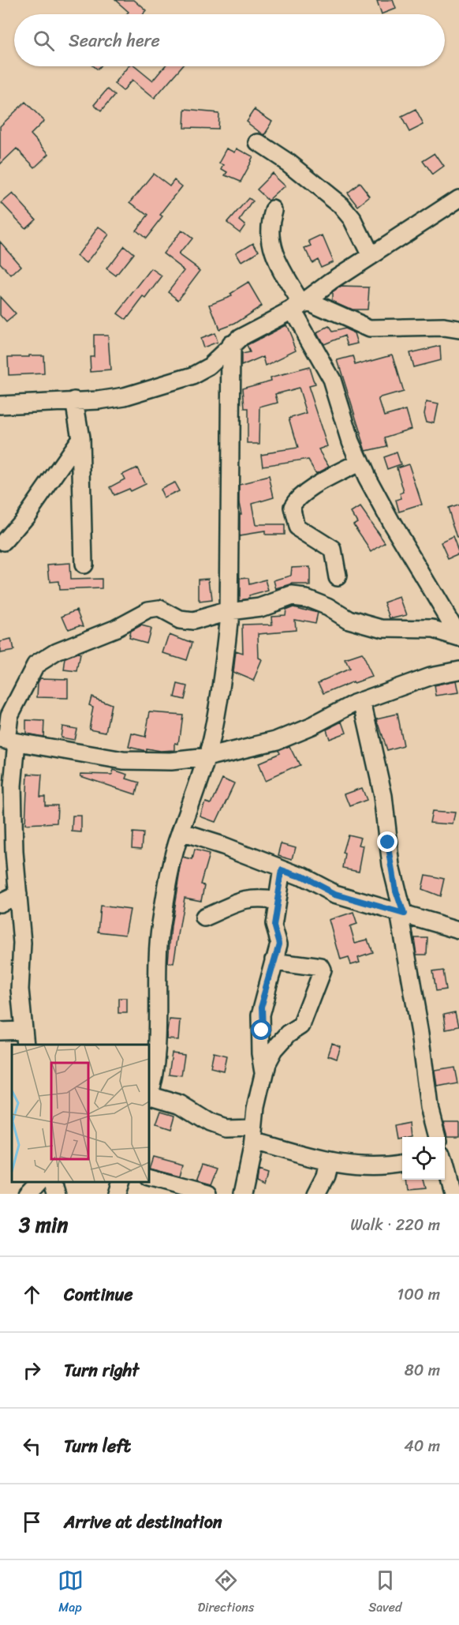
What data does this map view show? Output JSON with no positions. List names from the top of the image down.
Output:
{
  "page": {
    "search": "Search here",
    "heading": ["3 min", "Walk · 220 m"],
    "list": [
      ["Continue", "100 m"],
      ["Turn right", "80 m"],
      ["Turn left", "40 m"],
      "Arrive at destination"
    ],
    "nav": ["Map", "Directions", "Saved"]
  }
}
